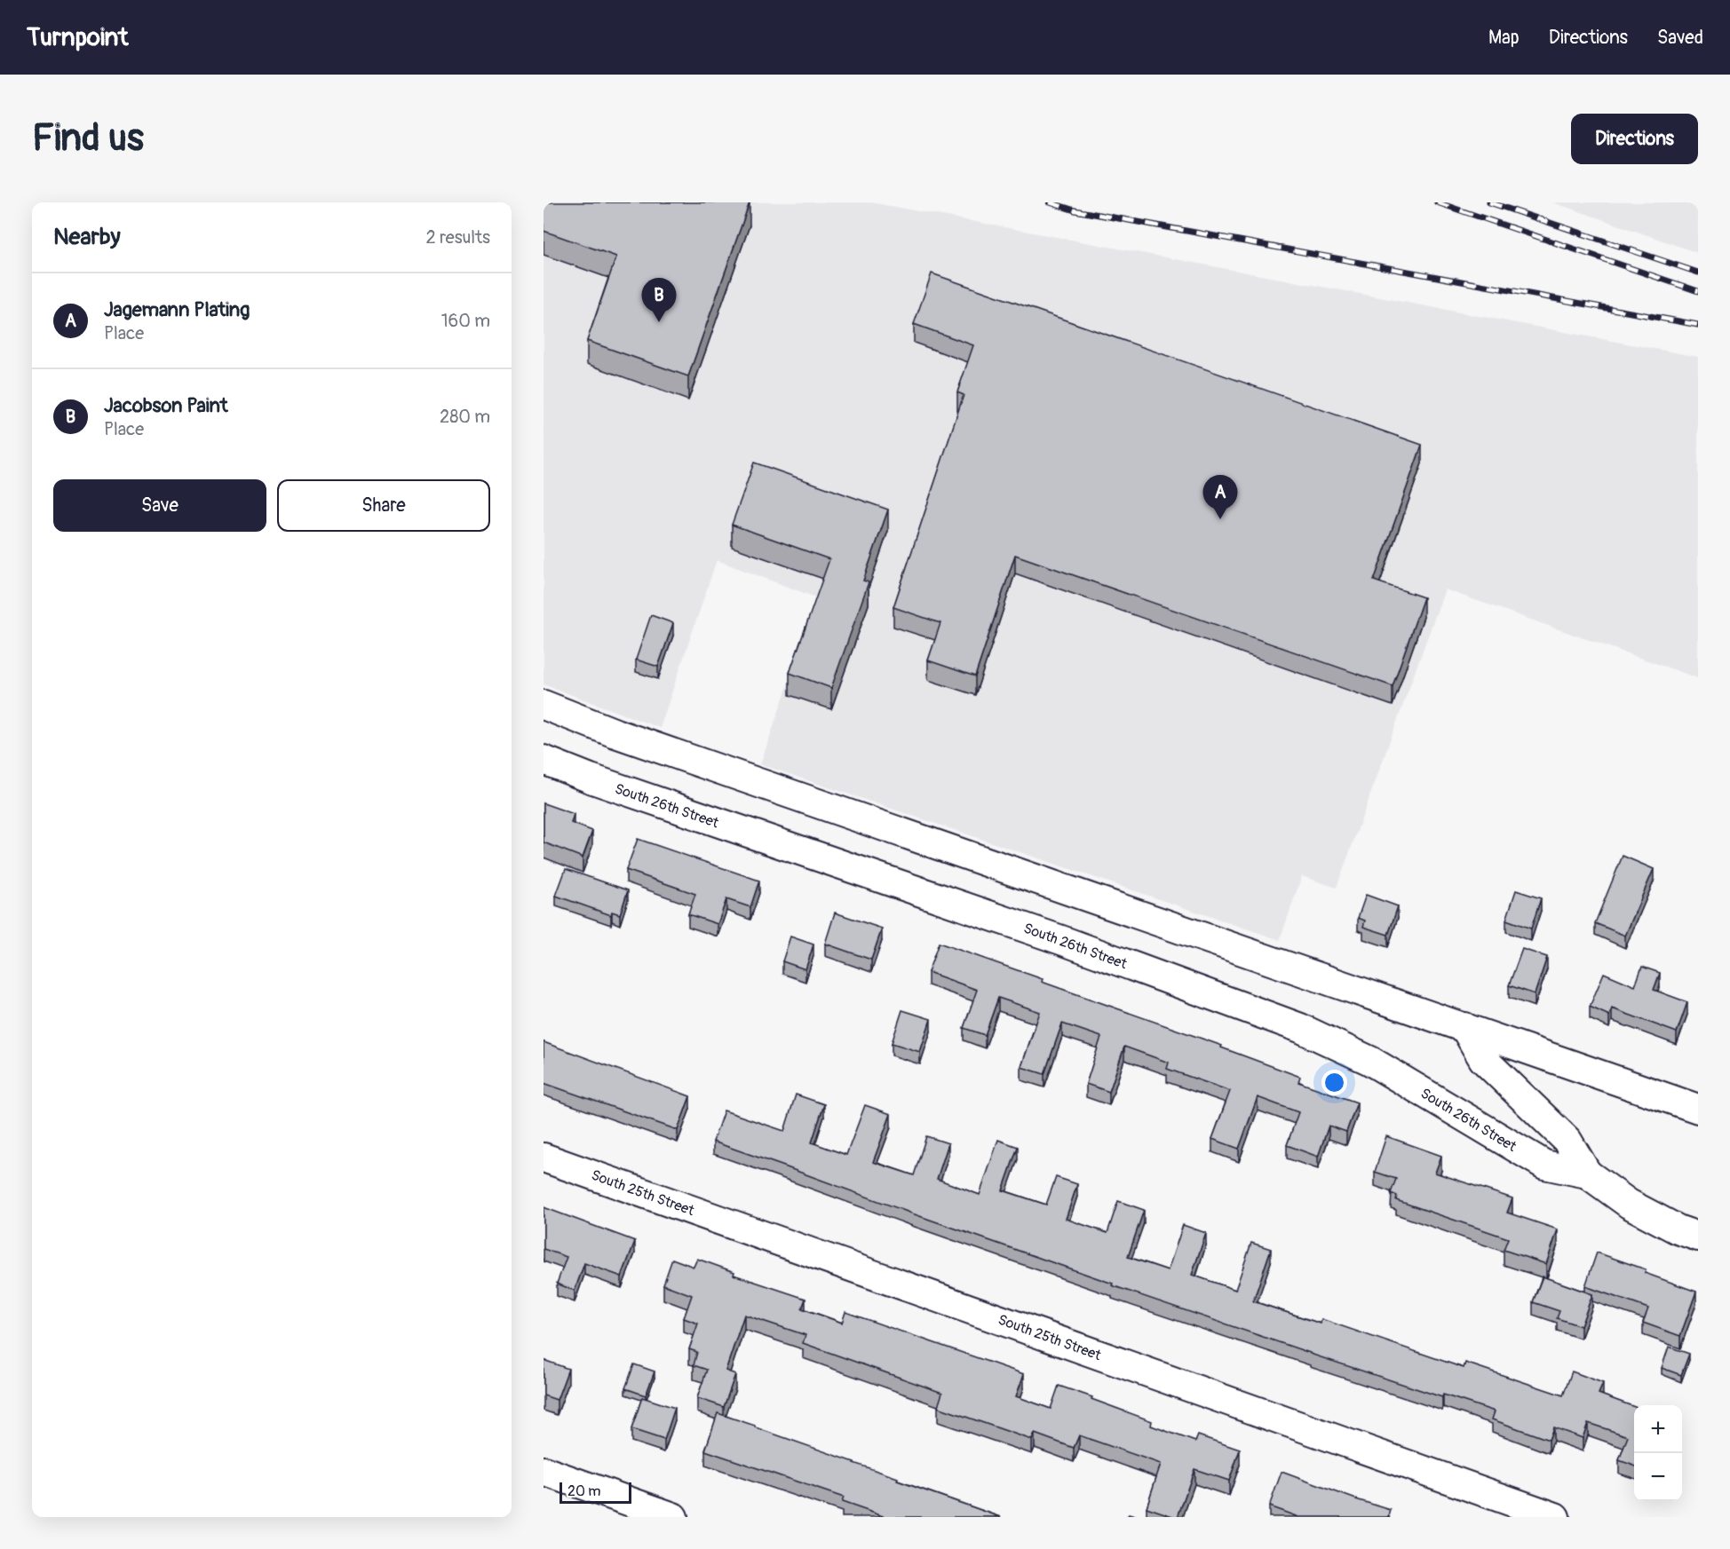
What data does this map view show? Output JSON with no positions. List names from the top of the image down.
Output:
{
  "streets": {
    "street": ["South 26th Street", "South 25th Street"]
  },
  "scale_bar": "20 m",
  "page": {
    "header": "Turnpoint",
    "nav": ["Map", "Directions", "Saved"],
    "buttons": [
      "Directions",
      ["Save", "Share"]
    ],
    "title": "Find us",
    "heading": ["Nearby", "2 results"],
    "list": [
      {
        "mark": "A",
        "name": "Jagemann Plating",
        "note": "Place",
        "value": "160 m"
      },
      {
        "mark": "B",
        "name": "Jacobson Paint",
        "note": "Place",
        "value": "280 m"
      }
    ],
    "pins": ["B", "A"],
    "map_buttons": ["+", "−"],
    "scale": "20 m"
  }
}
